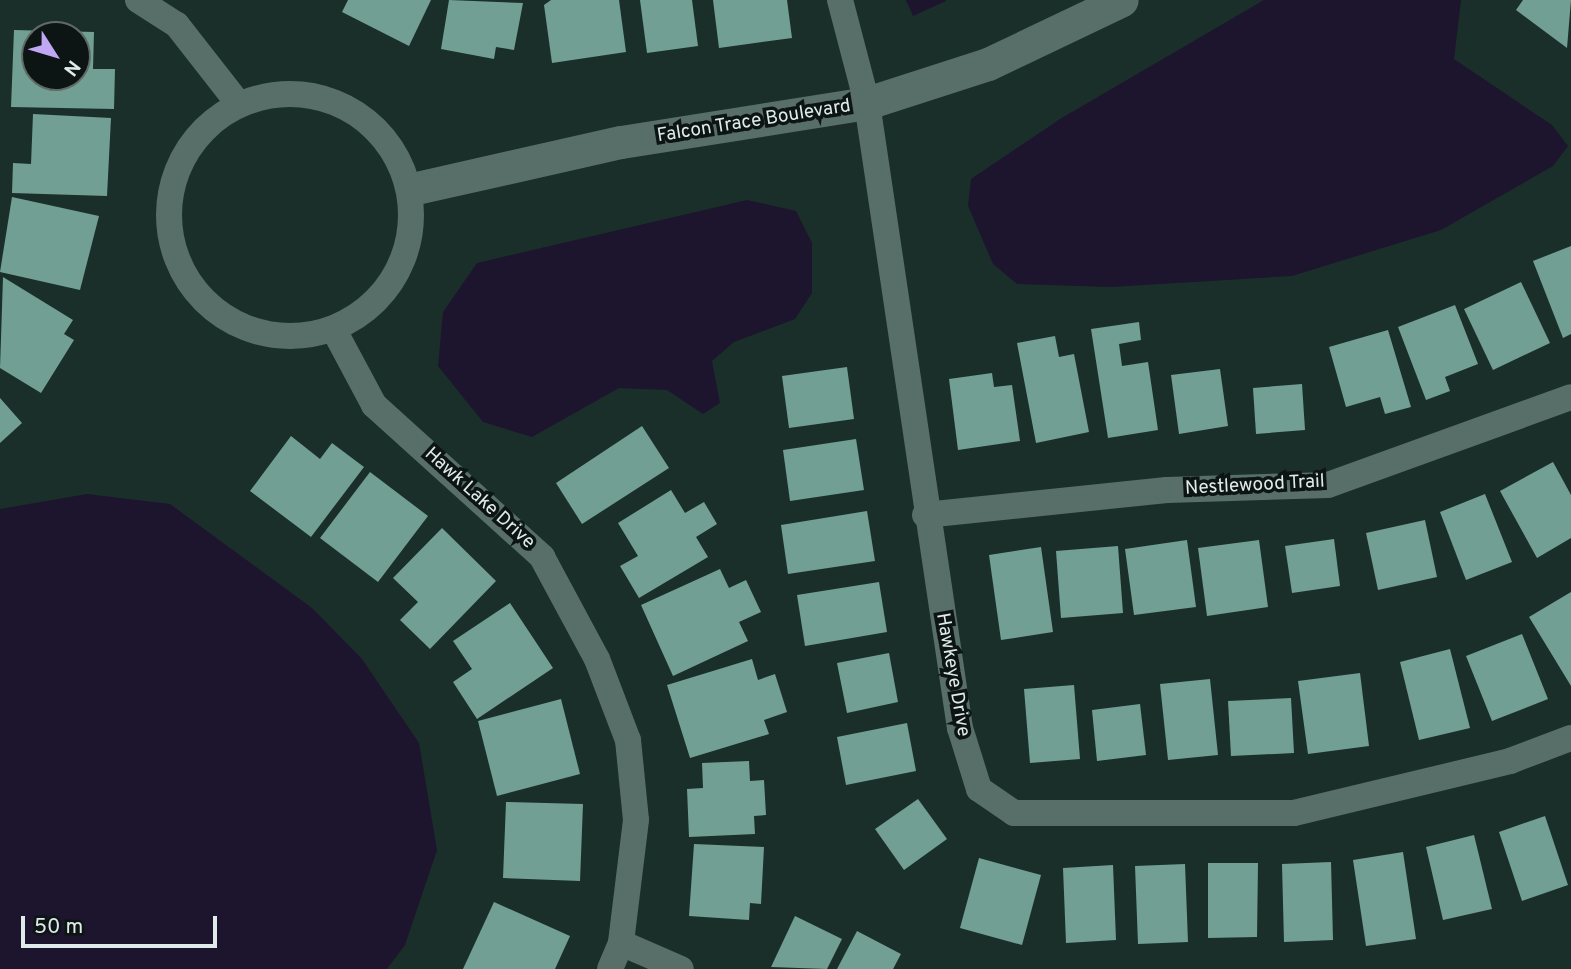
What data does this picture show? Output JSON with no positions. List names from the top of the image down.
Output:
{
  "streets": {
    "street": [
      "Falcon Trace Boulevard",
      "Nestlewood Trail",
      "Hawk Lake Drive",
      "Hawkeye Drive"
    ]
  },
  "crossings": [
    ["Falcon Trace Boulevard", "Hawk Lake Drive"],
    ["Falcon Trace Boulevard", "Hawkeye Drive"],
    ["Nestlewood Trail", "Hawkeye Drive"]
  ],
  "scale_bar": "50 m",
  "north": "bottom right"
}
